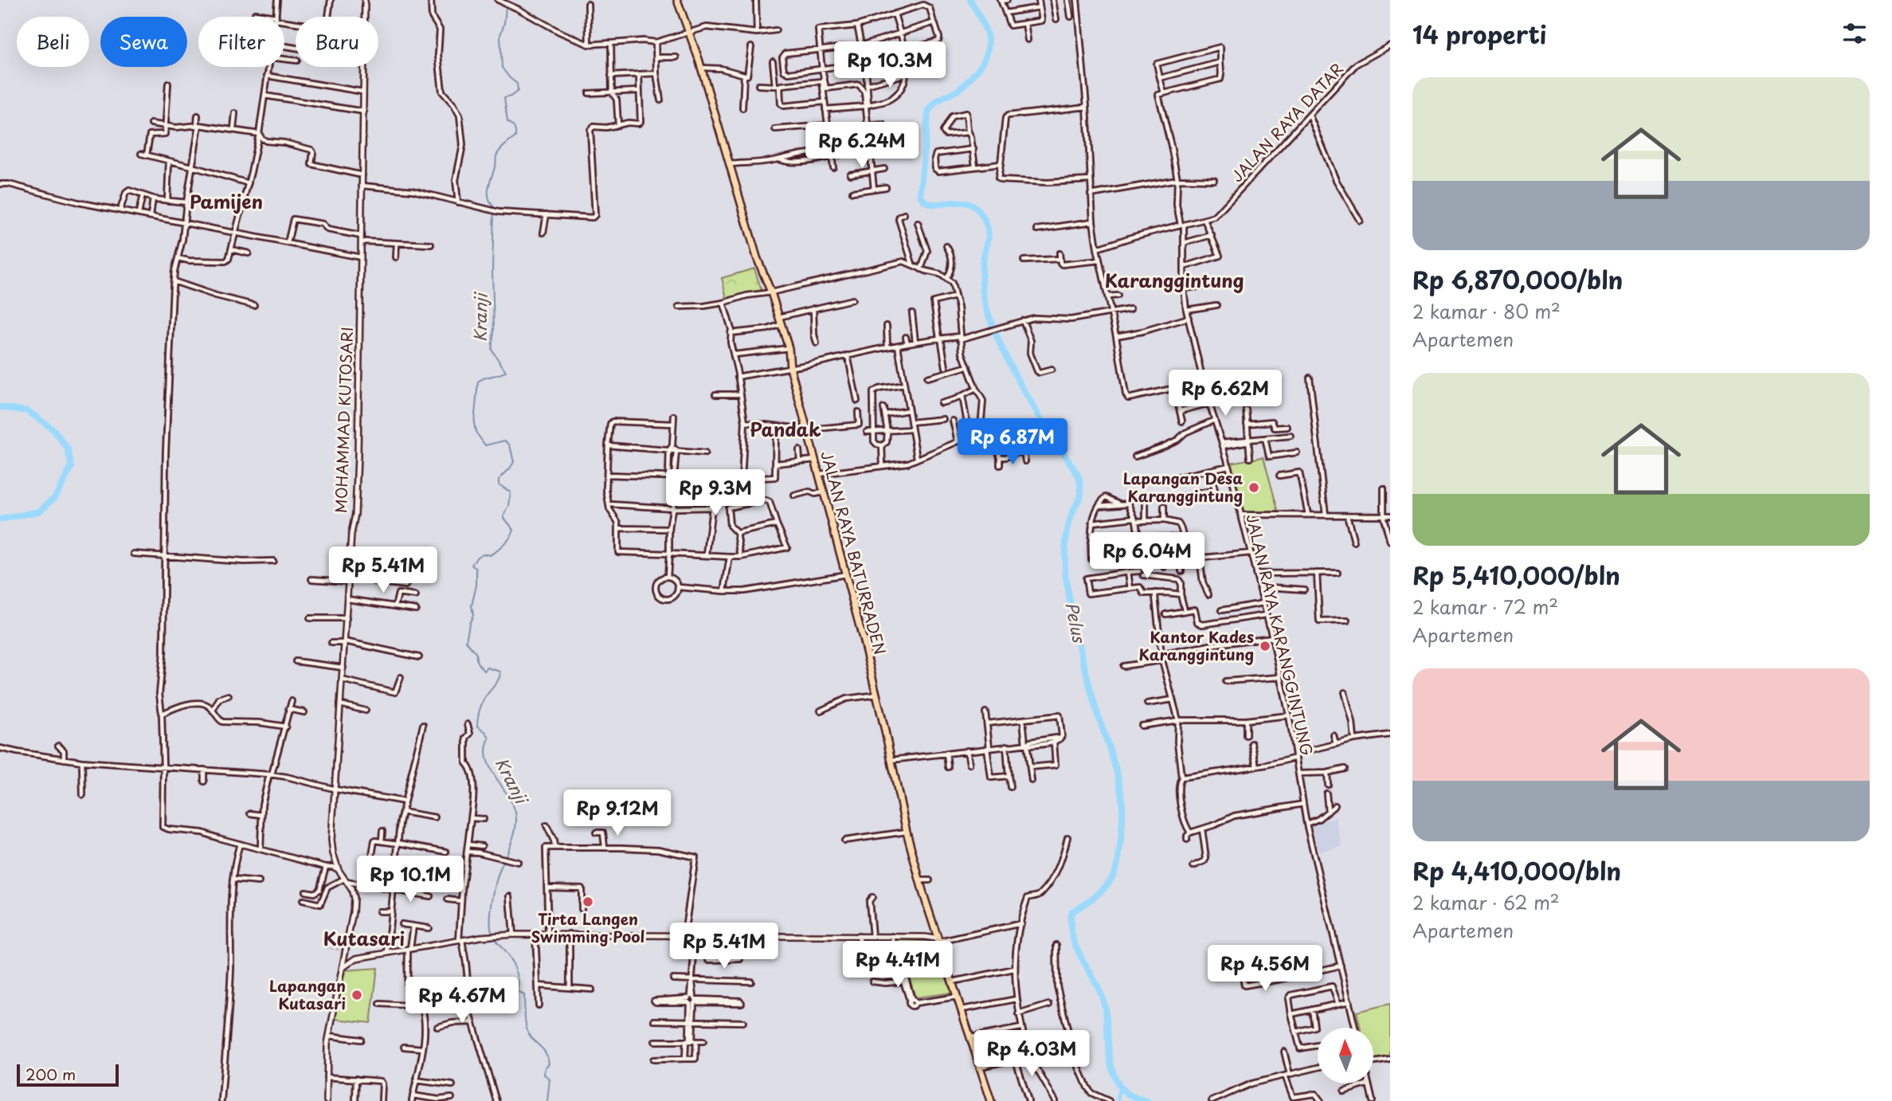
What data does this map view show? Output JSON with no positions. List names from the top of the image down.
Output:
{
  "streets": {
    "main road": ["JALAN RAYA BATURRADEN"],
    "street": ["JALAN RAYA DATAR", "MOHAMMAD KUTOSARI", "JALAN RAYA KARANGGINTUNG"]
  },
  "districts": [
    "Pamijen",
    "Karanggintung",
    "Pandak",
    "Kutasari"
  ],
  "water": ["Kranji", "Pelus"],
  "places": [
    "Lapangan Desa Karanggintung",
    "Kantor Kades Karanggintung",
    "Tirta Langen Swimming Pool",
    "Lapangan Kutasari"
  ],
  "scale_bar": "200 m",
  "north": "top",
  "page": {
    "heading": "14 properti",
    "chip": [
      "Beli",
      "Sewa",
      "Filter",
      "Baru"
    ],
    "price": [
      "Rp 10.3M",
      "Rp 6.24M",
      "Rp 6.62M",
      "Rp 6.87M",
      "Rp 9.3M",
      "Rp 6.04M",
      "Rp 5.41M",
      "Rp 9.12M",
      "Rp 10.1M",
      "Rp 5.41M",
      "Rp 4.41M",
      "Rp 4.56M",
      "Rp 4.67M",
      "Rp 4.03M"
    ],
    "list": [
      {
        "name": "Rp 6,870,000/bln",
        "note": "2 kamar · 80 m² · Apartemen"
      },
      {
        "name": "Rp 5,410,000/bln",
        "note": "2 kamar · 72 m² · Apartemen"
      },
      {
        "name": "Rp 4,410,000/bln",
        "note": "2 kamar · 62 m² · Apartemen"
      }
    ],
    "scale": "200 m"
  }
}
